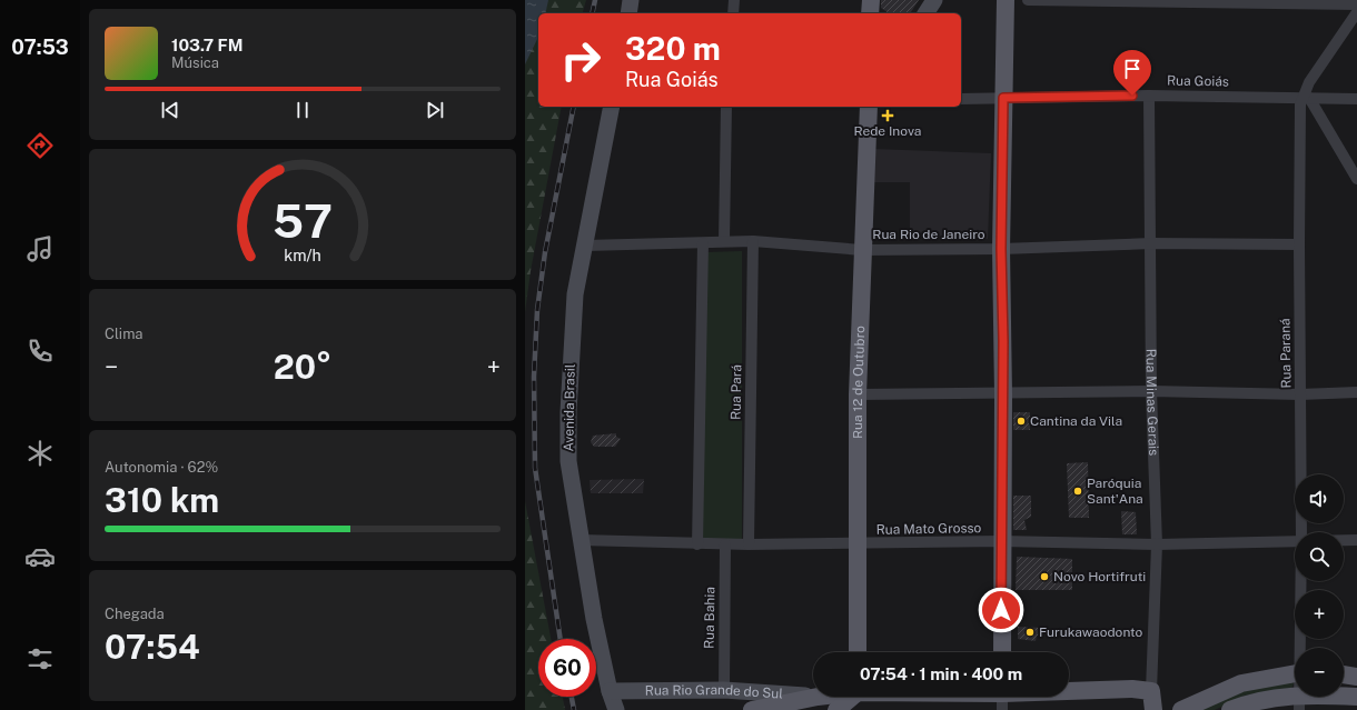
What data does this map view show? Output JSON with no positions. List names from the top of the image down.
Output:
{
  "streets": {
    "main road": [
      "Rua 12 de Outubro",
      "Rua Minas Gerais",
      "Avenida Brasil",
      "Rua Rio Grande do Sul"
    ],
    "street": [
      "Rua Goiás",
      "Rua Rio de Janeiro",
      "Rua Paraná",
      "Rua Pará",
      "Rua Mato Grosso",
      "Rua Bahia"
    ]
  },
  "crossings": [
    ["Rua Goiás", "Rua Paraná"],
    ["Rua Goiás", "Rua Minas Gerais"],
    ["Rua Rio de Janeiro", "Rua Paraná"],
    ["Rua Rio de Janeiro", "Rua 12 de Outubro"],
    ["Rua Rio de Janeiro", "Rua Pará"],
    ["Rua Rio de Janeiro", "Rua Minas Gerais"],
    ["Rua Rio de Janeiro", "Avenida Brasil"],
    ["Rua 12 de Outubro", "Rua Mato Grosso"],
    ["Rua Pará", "Rua Mato Grosso"],
    ["Rua Minas Gerais", "Rua Mato Grosso"],
    ["Avenida Brasil", "Rua Mato Grosso"],
    ["Avenida Brasil", "Rua Rio Grande do Sul"],
    ["Rua Mato Grosso", "Rua Bahia"],
    ["Rua Bahia", "Rua Rio Grande do Sul"]
  ],
  "places": {
    "health": ["Rede Inova"],
    "other": [
      "Cantina da Vila",
      "Paróquia Sant'Ana",
      "Novo Hortifruti",
      "Furukawaodonto"
    ]
  },
  "page": {
    "tabs": "07:53",
    "turn": ["320 m", "Rua Goiás"],
    "song": ["103.7 FM", "Música"],
    "tile": [
      "Clima",
      ["Autonomia · 62%", "310 km"],
      ["Chegada", "07:54"]
    ],
    "heat": ["−", "20°", "+"],
    "map_buttons": ["+", "−"],
    "limit": "60",
    "trip": "07:54 · 1 min · 400 m",
    "gauge": ["57", "km/h"]
  }
}
